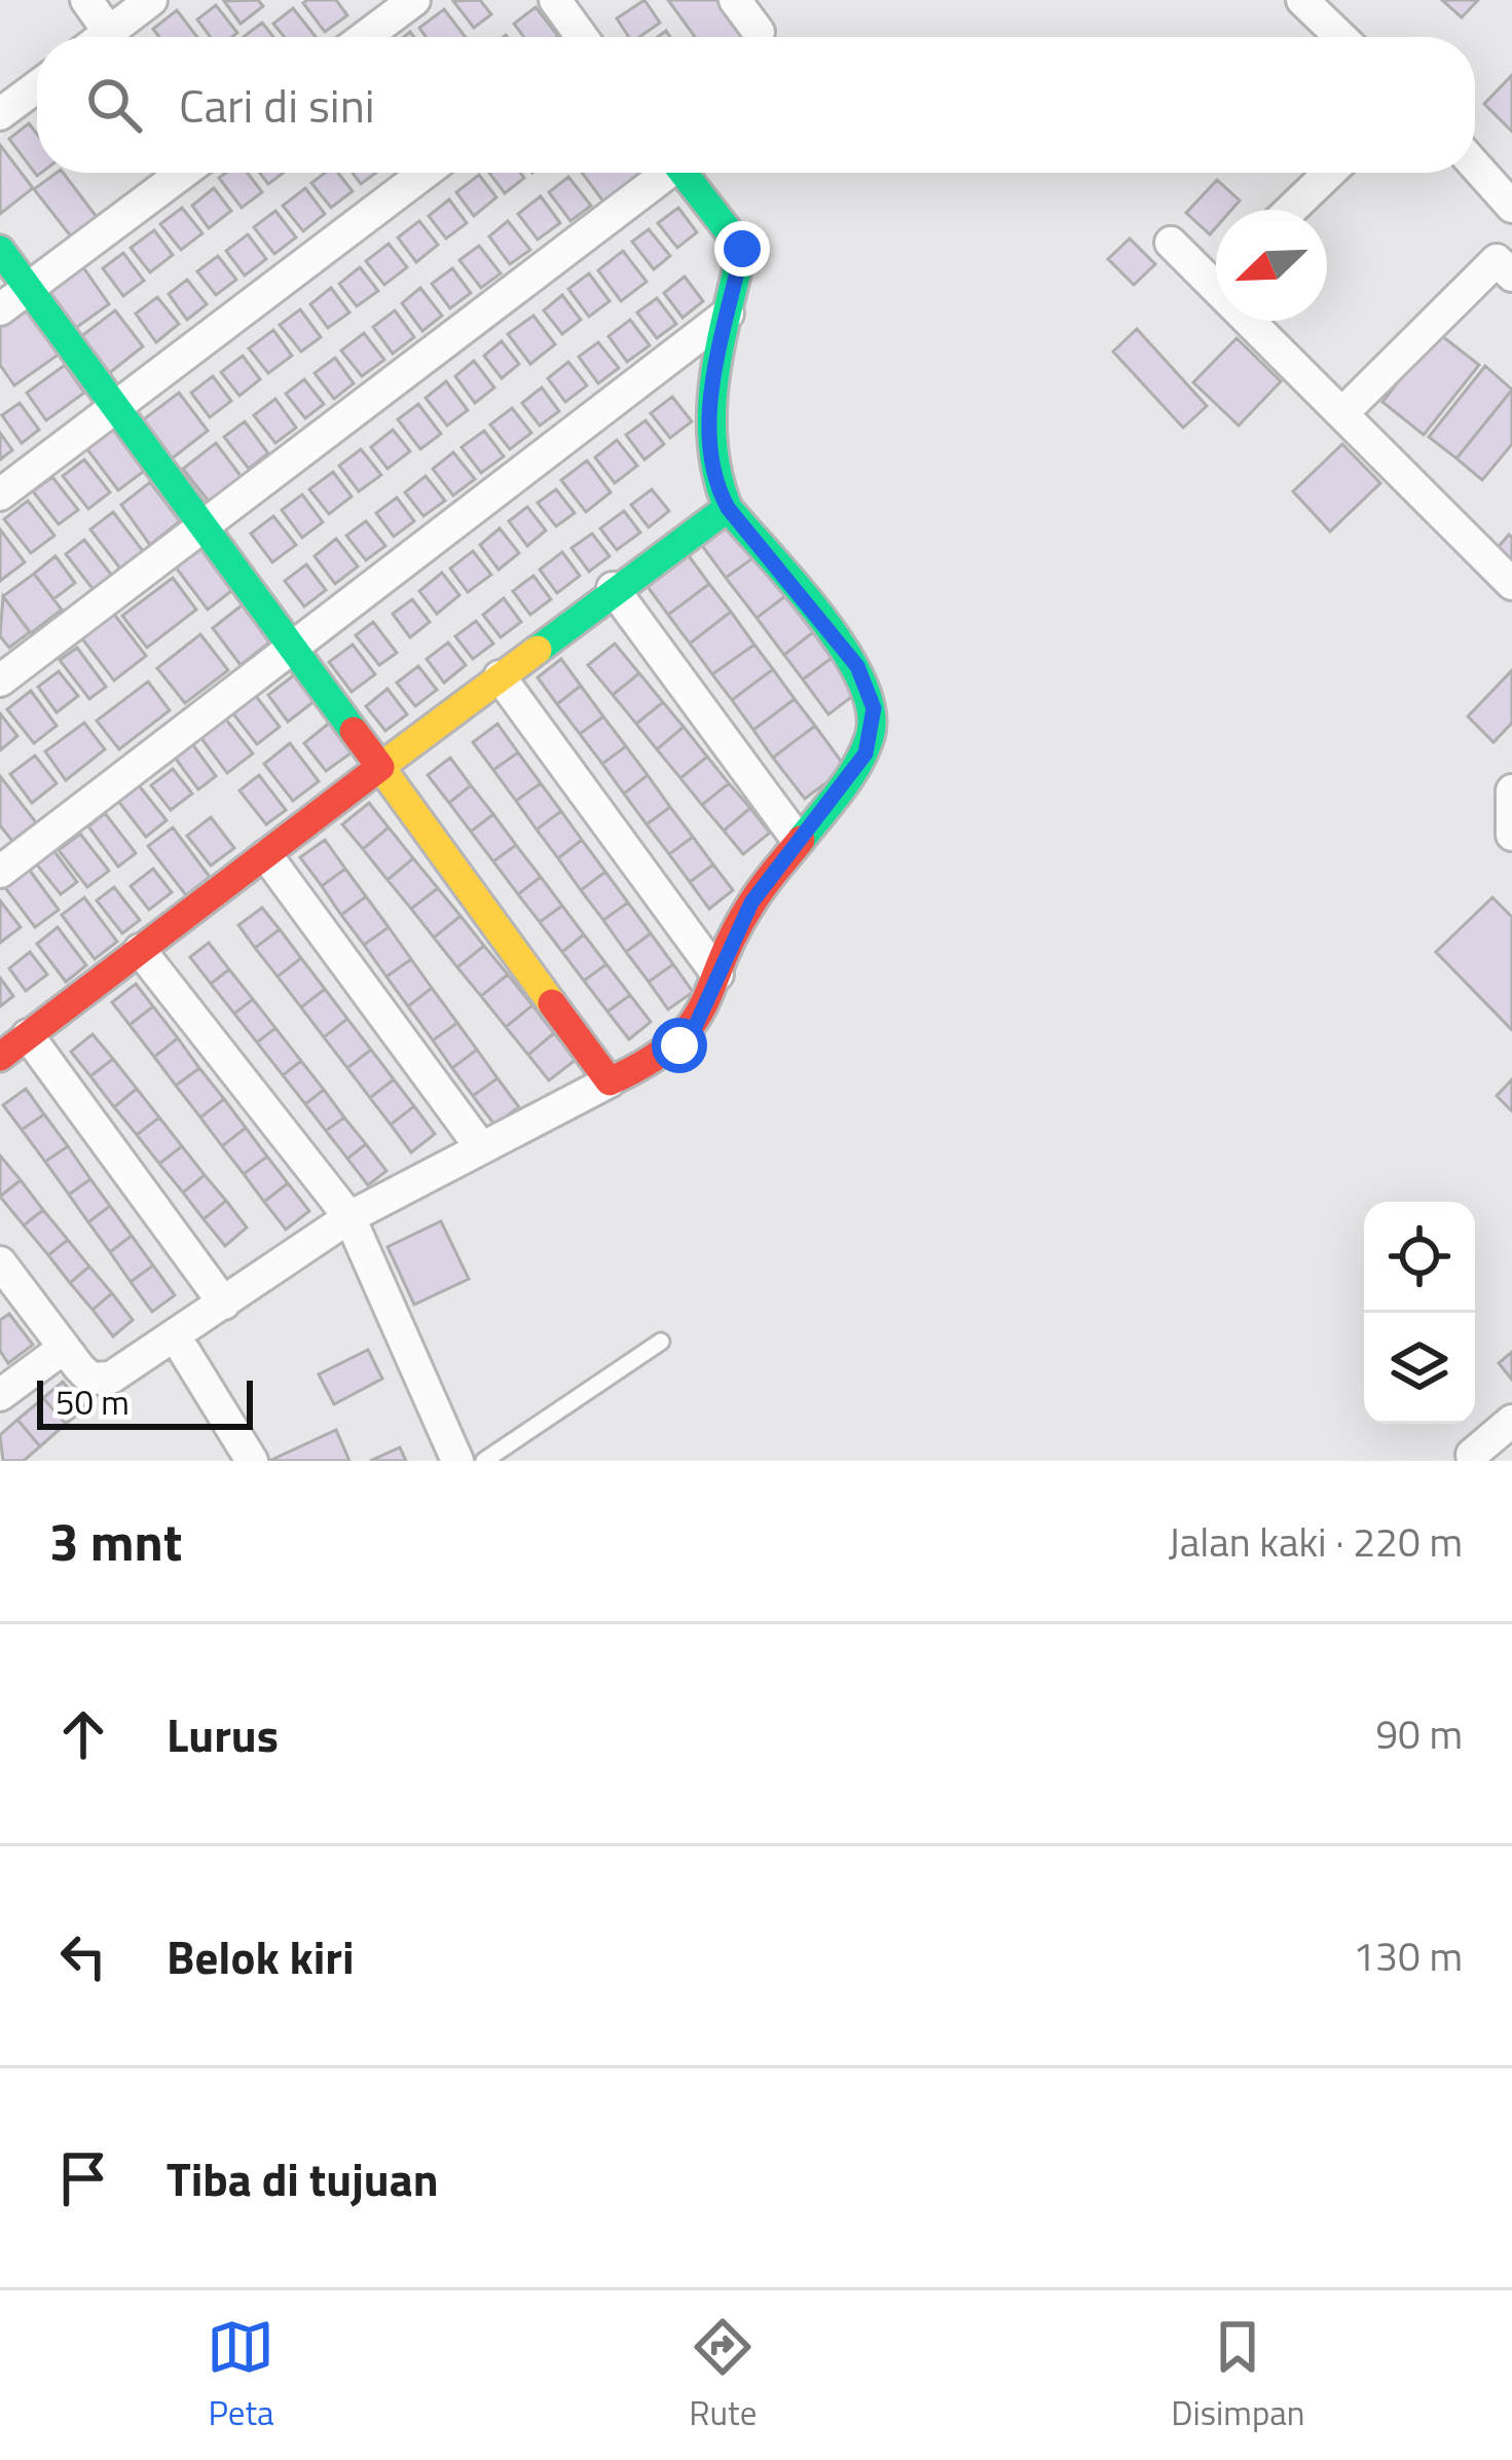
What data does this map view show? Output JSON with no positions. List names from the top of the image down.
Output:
{
  "scale_bar": "50 m",
  "north": "bottom left",
  "page": {
    "search": "Cari di sini",
    "scale": "50 m",
    "heading": ["3 mnt", "Jalan kaki · 220 m"],
    "list": [
      ["Lurus", "90 m"],
      ["Belok kiri", "130 m"],
      "Tiba di tujuan"
    ],
    "nav": ["Peta", "Rute", "Disimpan"]
  }
}
